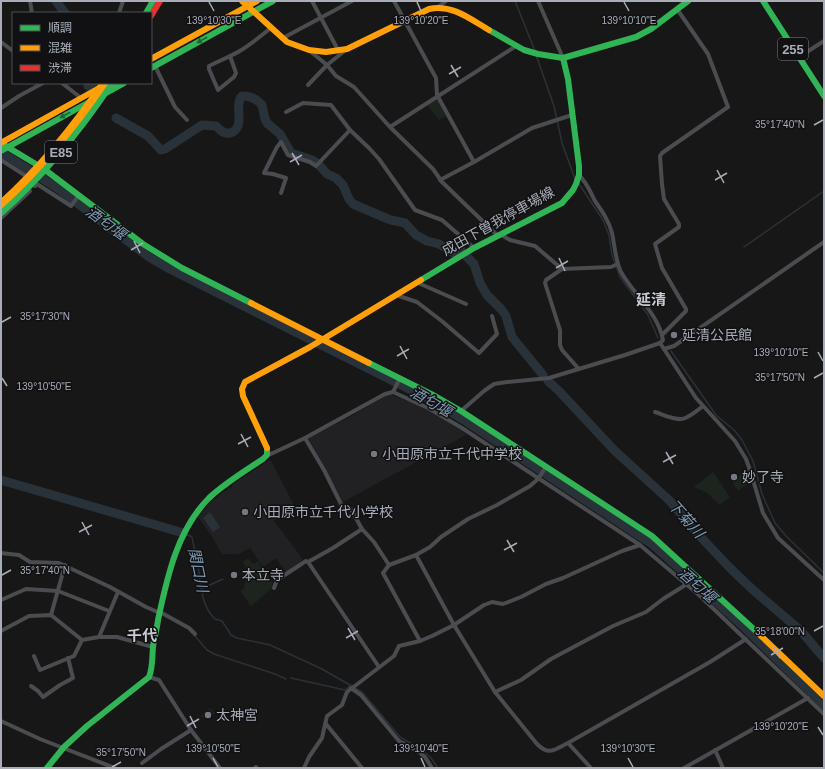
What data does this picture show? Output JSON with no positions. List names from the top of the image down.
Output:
{
  "streets": {
    "main road": ["255", "E85", "成田下曽我停車場線"]
  },
  "districts": ["延清", "千代"],
  "water": ["酒匂堰", "下菊川", "関口川"],
  "places": [
    "延清公民館",
    "小田原市立千代中学校",
    "妙了寺",
    "小田原市立千代小学校",
    "本立寺",
    "太神宮"
  ],
  "legend": ["順調", "混雑", "渋滞"],
  "coordinates": [
    "139°10'30\"E",
    "139°10'20\"E",
    "139°10'10\"E",
    "35°17'40\"N",
    "35°17'30\"N",
    "35°17'50\"N",
    "139°10'50\"E",
    "35°18'00\"N",
    "139°10'40\"E"
  ]
}
